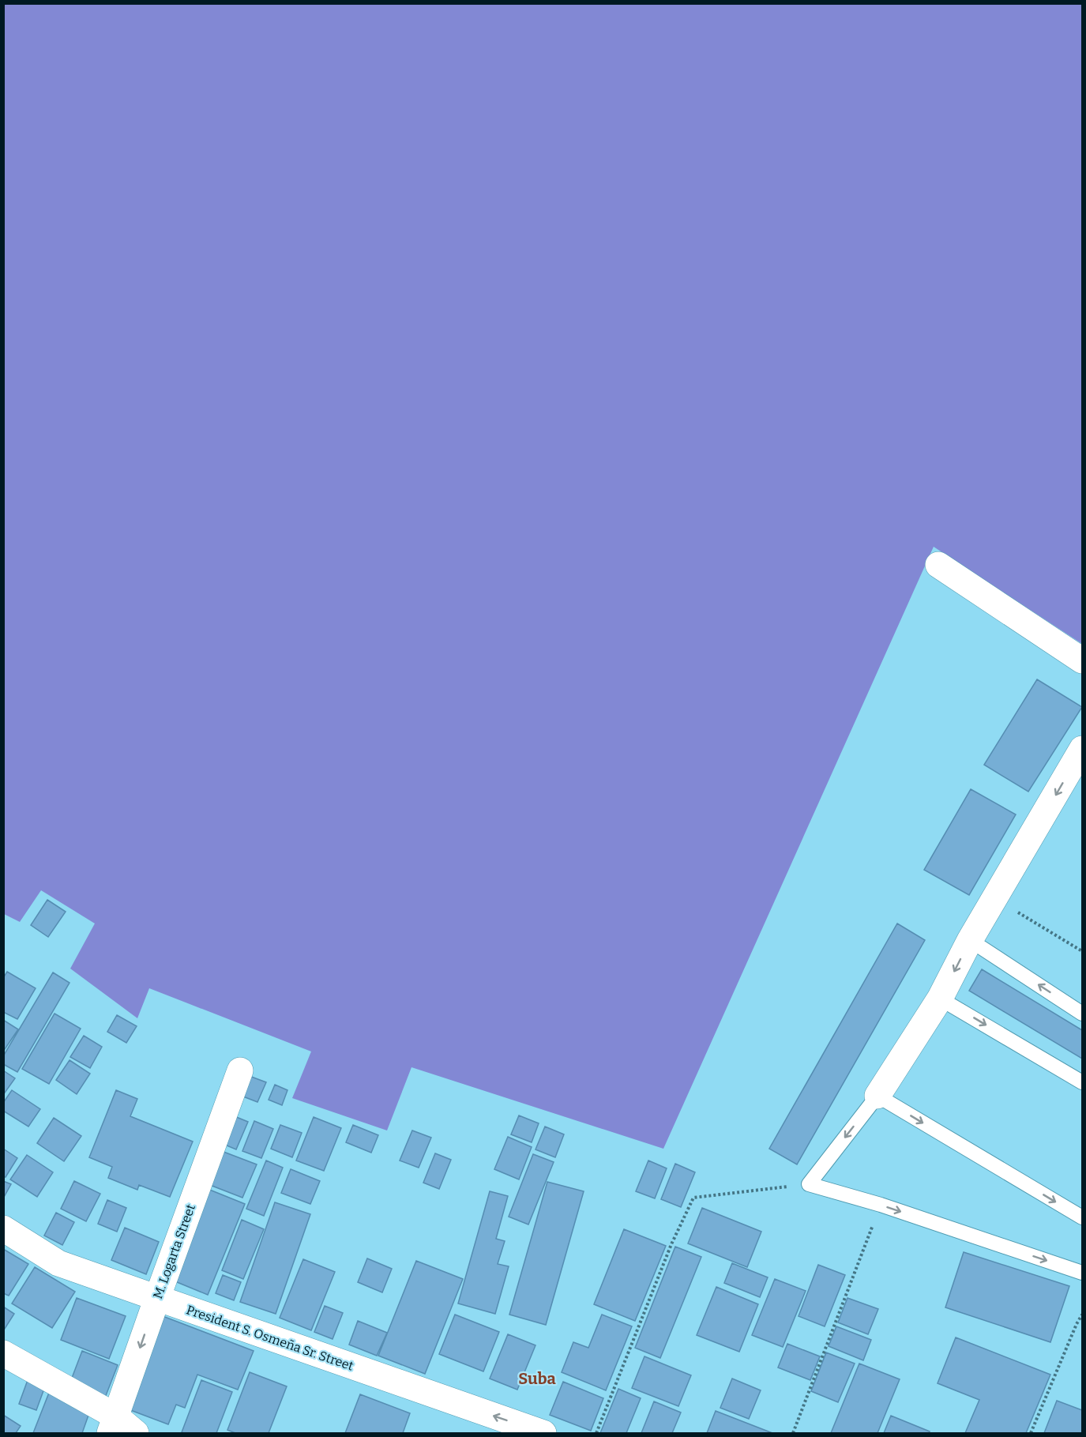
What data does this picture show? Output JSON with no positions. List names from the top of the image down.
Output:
{
  "streets": {
    "street": ["M. Logarta Street", "President S. Osmeña Sr. Street"]
  },
  "crossings": [
    ["M. Logarta Street", "President S. Osmeña Sr. Street"]
  ],
  "one_way": ["M. Logarta Street", "President S. Osmeña Sr. Street"],
  "districts": ["Suba"]
}
